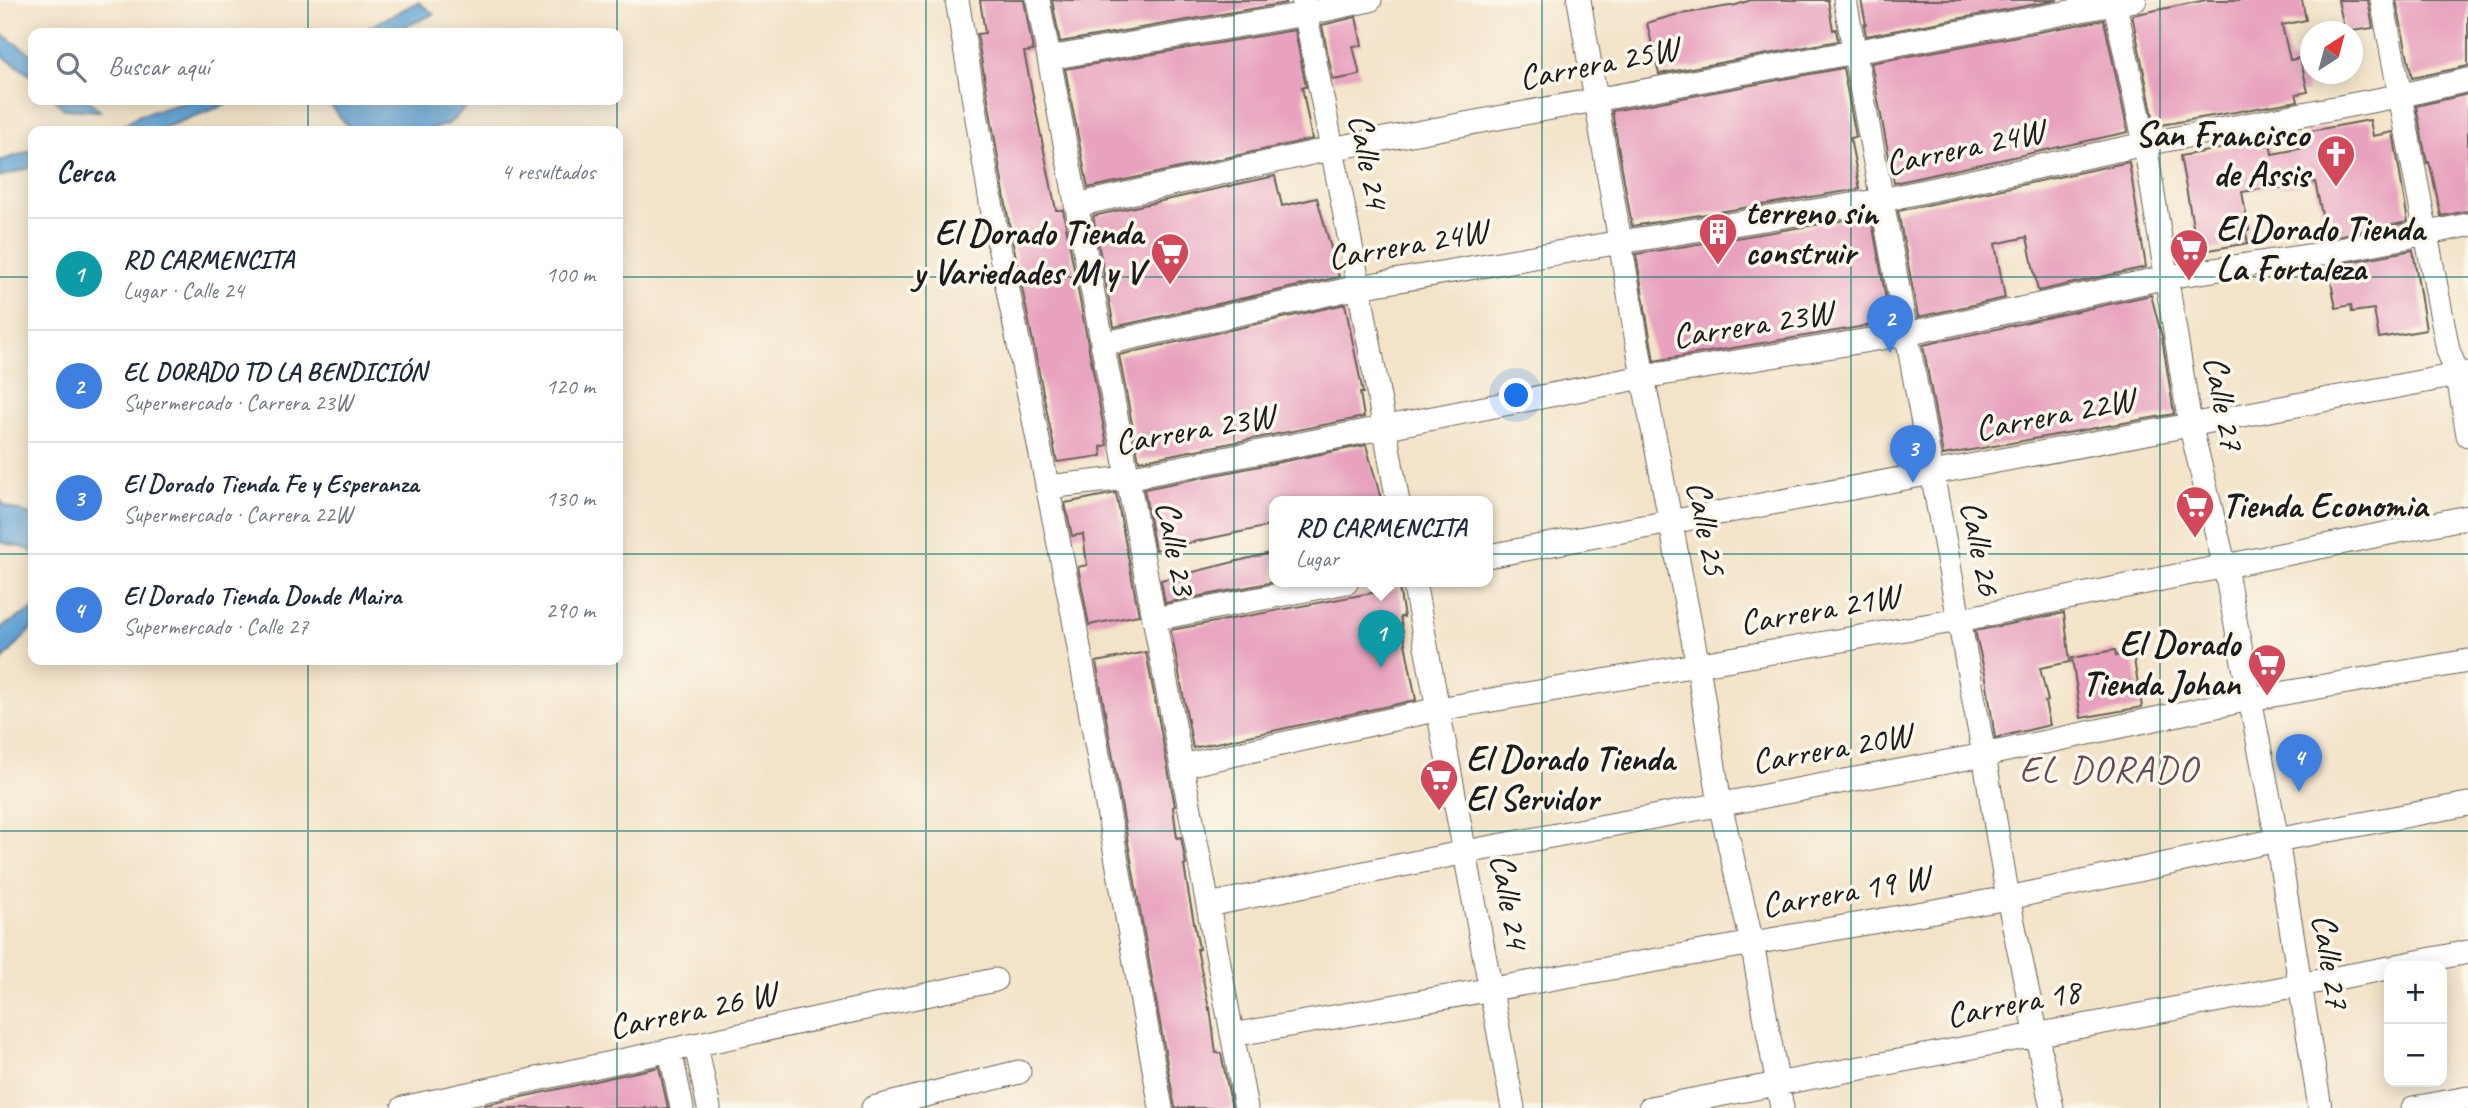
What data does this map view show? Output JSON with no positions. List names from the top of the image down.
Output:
{
  "streets": {
    "street": [
      "Carrera 25W",
      "Carrera 24W",
      "Calle 24",
      "Carrera 23W",
      "Calle 27",
      "Carrera 22W",
      "Calle 25",
      "Calle 23",
      "Calle 26",
      "Carrera 21W",
      "Carrera 20W",
      "Carrera 19 W",
      "Carrera 18",
      "Carrera 26 W"
    ]
  },
  "crossings": [
    ["Carrera 25W", "Calle 24"],
    ["Carrera 25W", "Calle 27"],
    ["Carrera 25W", "Calle 25"],
    ["Carrera 25W", "Calle 23"],
    ["Carrera 25W", "Calle 26"],
    ["Carrera 24W", "Calle 24"],
    ["Carrera 24W", "Calle 27"],
    ["Carrera 24W", "Calle 25"],
    ["Carrera 24W", "Calle 23"],
    ["Carrera 24W", "Calle 26"],
    ["Calle 24", "Carrera 23W"],
    ["Calle 24", "Carrera 21W"],
    ["Calle 24", "Carrera 20W"],
    ["Calle 24", "Carrera 19 W"],
    ["Carrera 23W", "Calle 27"],
    ["Carrera 23W", "Calle 25"],
    ["Carrera 23W", "Calle 23"],
    ["Carrera 23W", "Calle 26"],
    ["Calle 27", "Carrera 22W"],
    ["Calle 27", "Carrera 21W"],
    ["Calle 27", "Carrera 20W"],
    ["Calle 27", "Carrera 19 W"],
    ["Calle 27", "Carrera 18"],
    ["Carrera 22W", "Calle 25"],
    ["Carrera 22W", "Calle 26"],
    ["Calle 25", "Carrera 21W"],
    ["Calle 25", "Carrera 20W"],
    ["Calle 25", "Carrera 19 W"],
    ["Calle 25", "Carrera 18"],
    ["Calle 23", "Carrera 21W"],
    ["Calle 23", "Carrera 20W"],
    ["Calle 23", "Carrera 19 W"],
    ["Calle 26", "Carrera 21W"],
    ["Calle 26", "Carrera 20W"],
    ["Calle 26", "Carrera 19 W"],
    ["Calle 26", "Carrera 18"]
  ],
  "districts": ["EL DORADO"],
  "places": {
    "church": ["San Francisco de Assis"],
    "building": ["terreno sin construir"],
    "supermarket": [
      "El Dorado Tienda La Fortaleza",
      "El Dorado Tienda y Variedades M y V",
      "Tienda Economia",
      "El Dorado Tienda Johan",
      "El Dorado Tienda El Servidor"
    ]
  },
  "north": "top right",
  "page": {
    "search": "Buscar aquí",
    "heading": ["Cerca", "4 resultados"],
    "list": [
      {
        "mark": "1",
        "name": "RD CARMENCITA",
        "note": "Lugar · Calle 24",
        "value": "100 m"
      },
      {
        "mark": "2",
        "name": "EL DORADO TD LA BENDICIÓN",
        "note": "Supermercado · Carrera 23W",
        "value": "120 m"
      },
      {
        "mark": "3",
        "name": "El Dorado Tienda Fe y Esperanza",
        "note": "Supermercado · Carrera 22W",
        "value": "130 m"
      },
      {
        "mark": "4",
        "name": "El Dorado Tienda Donde Maira",
        "note": "Supermercado · Calle 27",
        "value": "290 m"
      }
    ],
    "pins": [
      "2",
      "3",
      "1",
      "4"
    ],
    "popup": ["RD CARMENCITA", "Lugar"],
    "map_buttons": ["+", "−"]
  }
}
